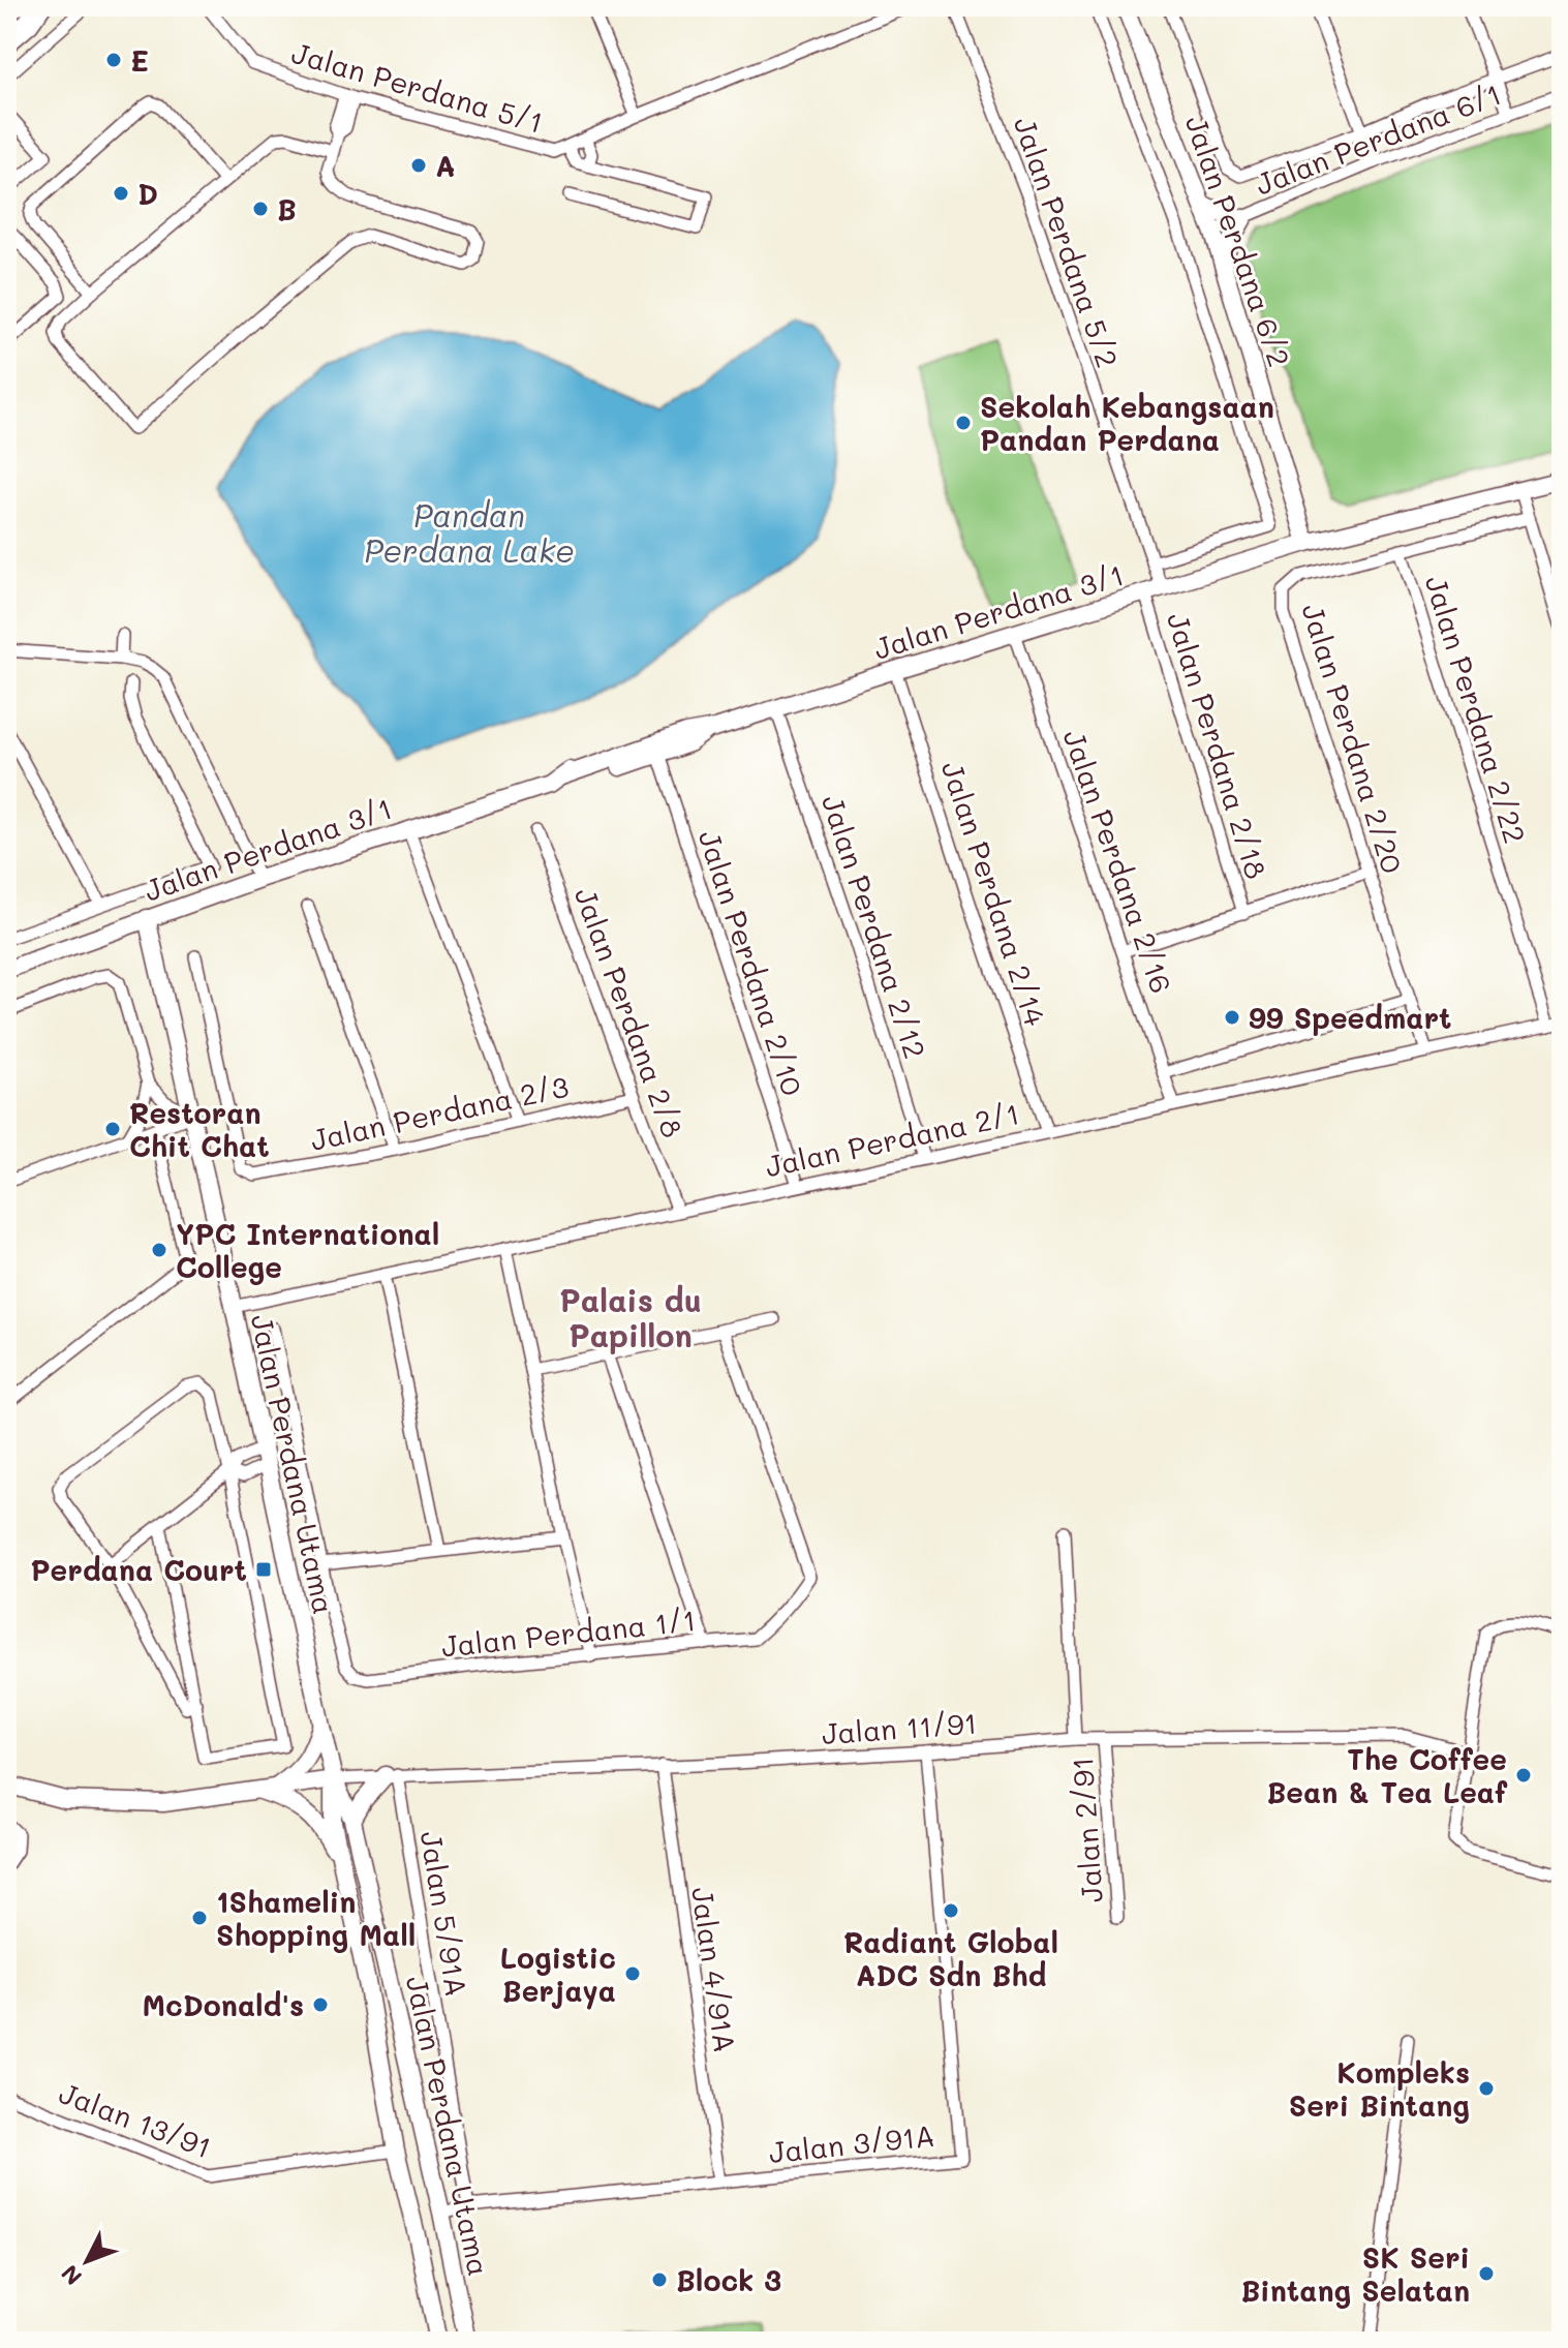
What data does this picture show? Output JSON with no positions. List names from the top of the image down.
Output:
{
  "streets": {
    "street": [
      "Jalan Perdana 5/1",
      "Jalan Perdana 6/1",
      "Jalan Perdana 6/2",
      "Jalan Perdana 5/2",
      "Jalan Perdana 3/1",
      "Jalan Perdana 2/22",
      "Jalan Perdana 2/20",
      "Jalan Perdana 2/18",
      "Jalan Perdana 2/16",
      "Jalan Perdana 2/14",
      "Jalan Perdana 2/12",
      "Jalan Perdana 2/10",
      "Jalan Perdana 2/8",
      "Jalan Perdana 2/3",
      "Jalan Perdana 2/1",
      "Jalan Perdana Utama",
      "Jalan Perdana 1/1",
      "Jalan 11/91",
      "Jalan 2/91",
      "Jalan 5/91A",
      "Jalan 4/91A",
      "Jalan 13/91",
      "Jalan 3/91A"
    ]
  },
  "crossings": [
    ["Jalan Perdana 6/1", "Jalan Perdana 6/2"],
    ["Jalan Perdana 6/2", "Jalan Perdana 3/1"],
    ["Jalan Perdana 5/2", "Jalan Perdana 3/1"],
    ["Jalan Perdana 5/2", "Jalan Perdana 2/18"],
    ["Jalan Perdana 3/1", "Jalan Perdana 2/18"],
    ["Jalan Perdana 3/1", "Jalan Perdana 2/16"],
    ["Jalan Perdana 3/1", "Jalan Perdana 2/14"],
    ["Jalan Perdana 3/1", "Jalan Perdana 2/12"],
    ["Jalan Perdana 3/1", "Jalan Perdana 2/10"],
    ["Jalan Perdana 3/1", "Jalan Perdana Utama"],
    ["Jalan Perdana 2/22", "Jalan Perdana 2/20"],
    ["Jalan Perdana 2/22", "Jalan Perdana 2/1"],
    ["Jalan Perdana 2/20", "Jalan Perdana 2/1"],
    ["Jalan Perdana 2/16", "Jalan Perdana 2/1"],
    ["Jalan Perdana 2/14", "Jalan Perdana 2/1"],
    ["Jalan Perdana 2/12", "Jalan Perdana 2/1"],
    ["Jalan Perdana 2/10", "Jalan Perdana 2/1"],
    ["Jalan Perdana 2/8", "Jalan Perdana 2/3"],
    ["Jalan Perdana 2/8", "Jalan Perdana 2/1"],
    ["Jalan Perdana 2/1", "Jalan Perdana Utama"],
    ["Jalan Perdana Utama", "Jalan 11/91"],
    ["Jalan Perdana Utama", "Jalan 13/91"],
    ["Jalan Perdana Utama", "Jalan 3/91A"],
    ["Jalan 11/91", "Jalan 2/91"],
    ["Jalan 11/91", "Jalan 5/91A"],
    ["Jalan 11/91", "Jalan 4/91A"],
    ["Jalan 11/91", "Jalan 3/91A"],
    ["Jalan 5/91A", "Jalan 3/91A"],
    ["Jalan 4/91A", "Jalan 3/91A"]
  ],
  "districts": ["Palais du Papillon"],
  "water": ["Pandan Perdana Lake"],
  "places": {
    "other": [
      "E",
      "A",
      "D",
      "B",
      "Sekolah Kebangsaan Pandan Perdana",
      "99 Speedmart",
      "Restoran Chit Chat",
      "YPC International College",
      "The Coffee Bean & Tea Leaf",
      "Radiant Global ADC Sdn Bhd",
      "1Shamelin Shopping Mall",
      "Logistic Berjaya",
      "McDonald's",
      "Kompleks Seri Bintang",
      "SK Seri Bintang Selatan",
      "Block 3"
    ],
    "transit": ["Perdana Court"]
  },
  "north": "bottom left"
}
